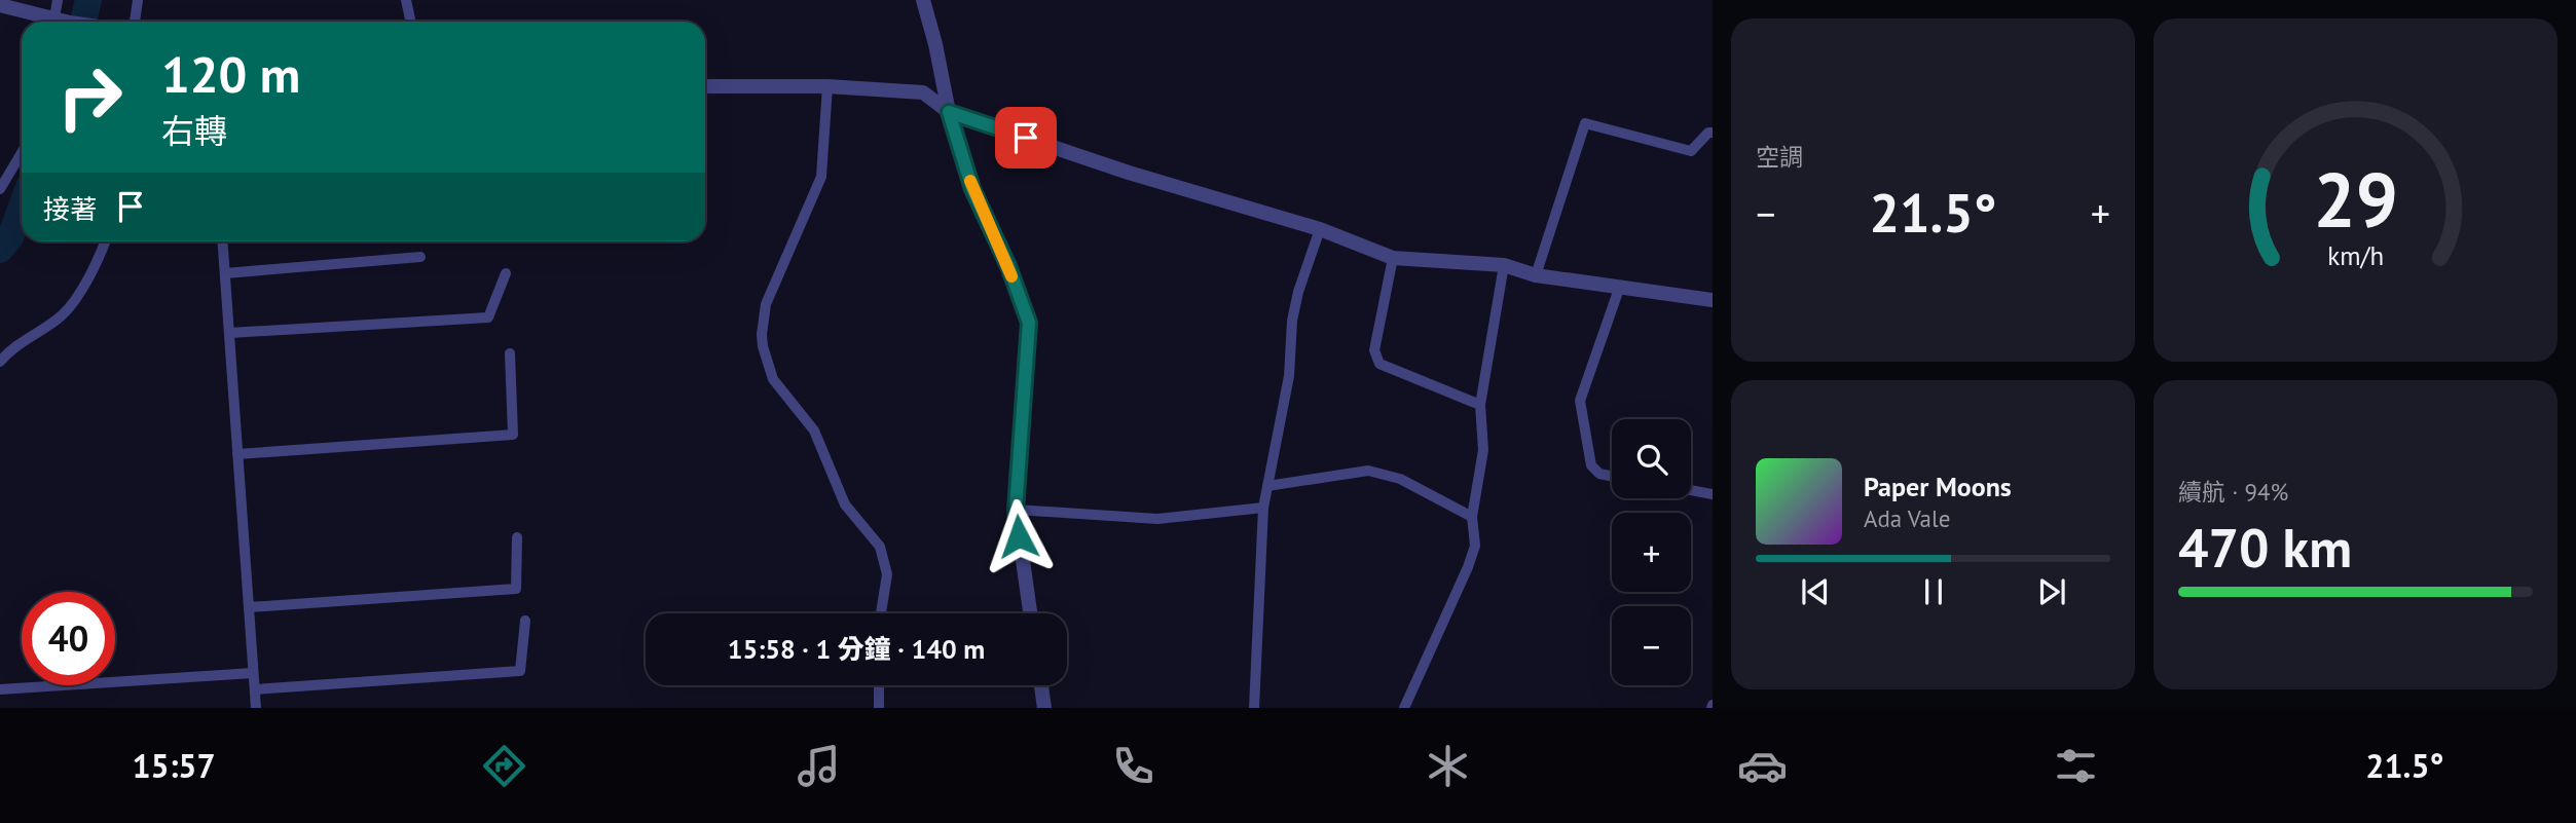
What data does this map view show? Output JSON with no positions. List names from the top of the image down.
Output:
{
  "page": {
    "tile": [
      "空調",
      ["續航 · 94%", "470 km"]
    ],
    "turn": ["120 m", "右轉"],
    "then": "接著",
    "heat": ["−", "21.5°", "+"],
    "map_buttons": ["+", "−"],
    "song": ["Paper Moons", "Ada Vale"],
    "limit": "40",
    "trip": "15:58 · 1 分鐘 · 140 m",
    "tabs": ["15:57", "21.5°"],
    "gauge": ["29", "km/h"]
  }
}
